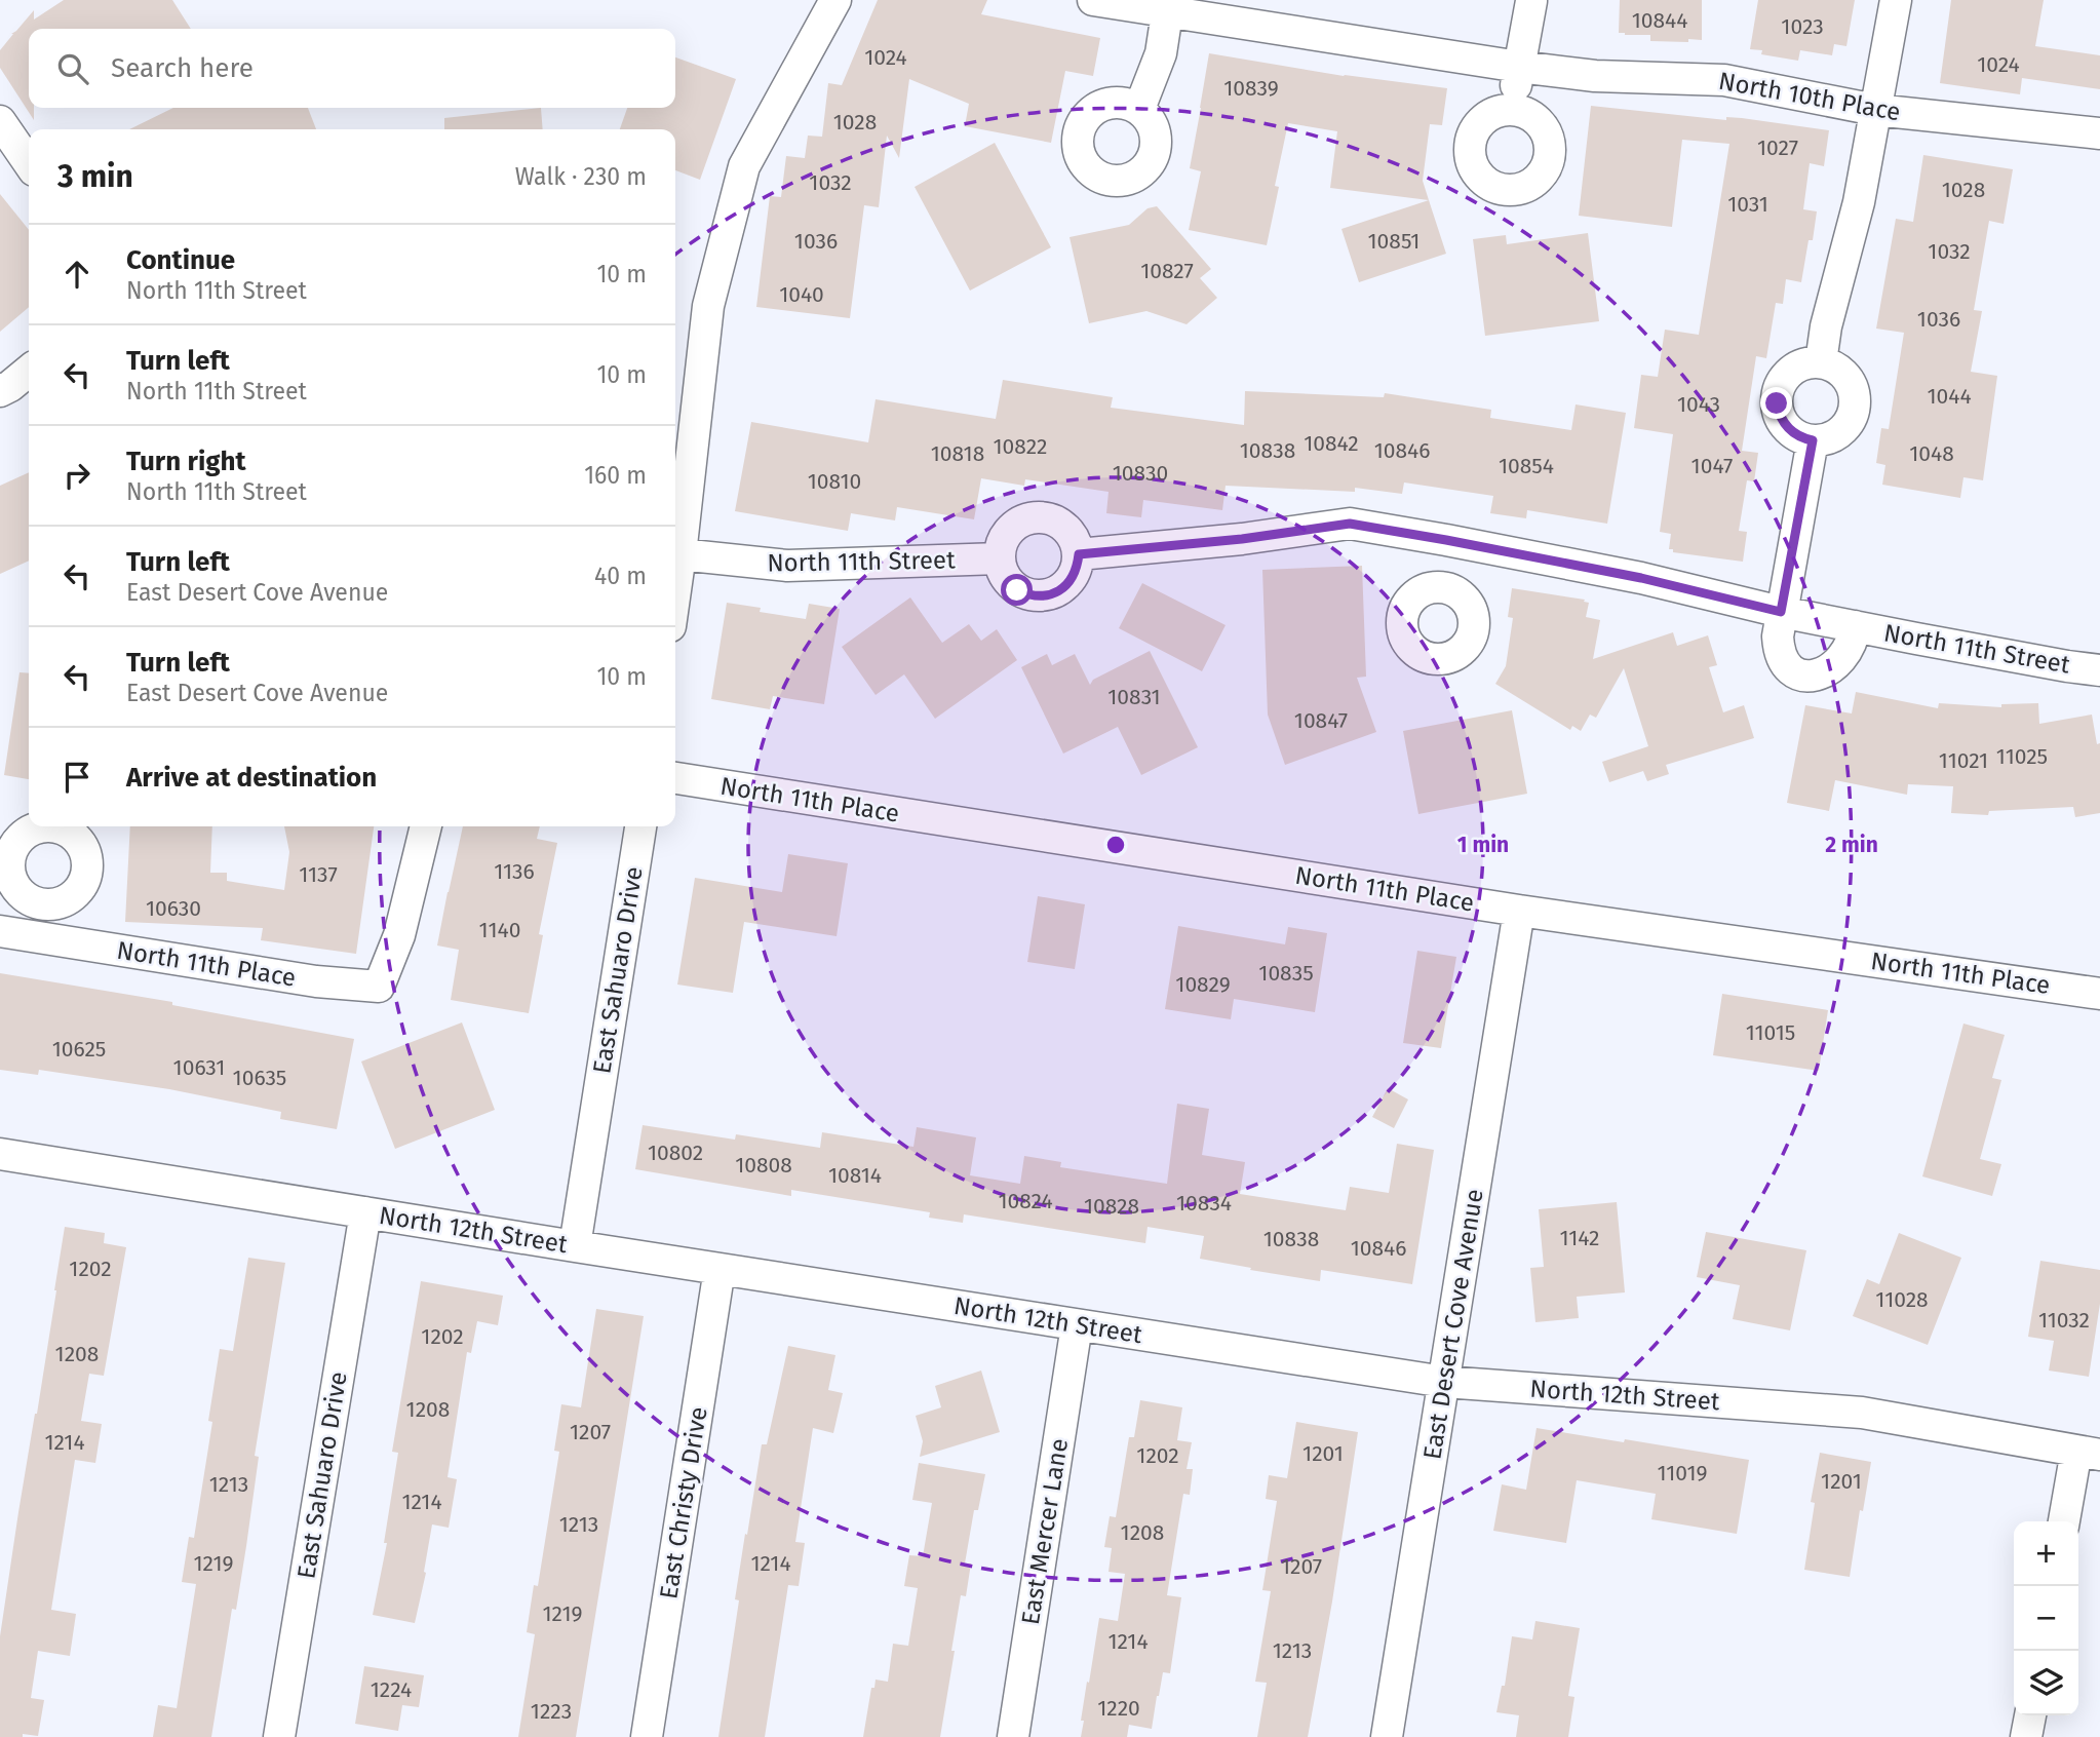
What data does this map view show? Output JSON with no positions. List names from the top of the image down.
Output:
{
  "streets": {
    "street": [
      "North 10th Place",
      "North 11th Street",
      "North 11th Place",
      "East Sahuaro Drive",
      "North 12th Street",
      "East Desert Cove Avenue",
      "East Christy Drive",
      "East Mercer Lane"
    ]
  },
  "crossings": [
    ["North 11th Place", "East Desert Cove Avenue"],
    ["East Sahuaro Drive", "North 12th Street"],
    ["North 12th Street", "East Desert Cove Avenue"],
    ["North 12th Street", "East Christy Drive"],
    ["North 12th Street", "East Mercer Lane"]
  ],
  "house_numbers": [
    "10844",
    "1023",
    "1024",
    "1024",
    "10839",
    "1028",
    "1027",
    "1032",
    "1028",
    "1031",
    "1036",
    "10851",
    "1032",
    "10827",
    "1040",
    "1036",
    "1044",
    "1043",
    "10842",
    "10822",
    "10838",
    "10846",
    "10818",
    "1048",
    "10854",
    "1047",
    "10830",
    "10810",
    "10831",
    "10847",
    "11025",
    "11021",
    "1136",
    "1137",
    "10630",
    "1140",
    "10835",
    "10829",
    "11015",
    "10625",
    "10631",
    "10635",
    "10802",
    "10808",
    "10814",
    "10824",
    "10834",
    "10828",
    "1142",
    "10838",
    "10846",
    "1202",
    "11028",
    "11032",
    "1202",
    "1208",
    "1208",
    "1207",
    "1214",
    "1201",
    "1202",
    "11019",
    "1201",
    "1213",
    "1214",
    "1213",
    "1208",
    "1219",
    "1214",
    "1207",
    "1219",
    "1214",
    "1213",
    "1224",
    "1220",
    "1223"
  ],
  "page": {
    "search": "Search here",
    "heading": ["3 min", "Walk · 230 m"],
    "list": [
      ["Continue", "North 11th Street", "10 m"],
      ["Turn left", "North 11th Street", "10 m"],
      ["Turn right", "North 11th Street", "160 m"],
      ["Turn left", "East Desert Cove Avenue", "40 m"],
      ["Turn left", "East Desert Cove Avenue", "10 m"],
      "Arrive at destination"
    ],
    "map_buttons": ["+", "−"]
  },
  "rings": ["1 min", "2 min"]
}
